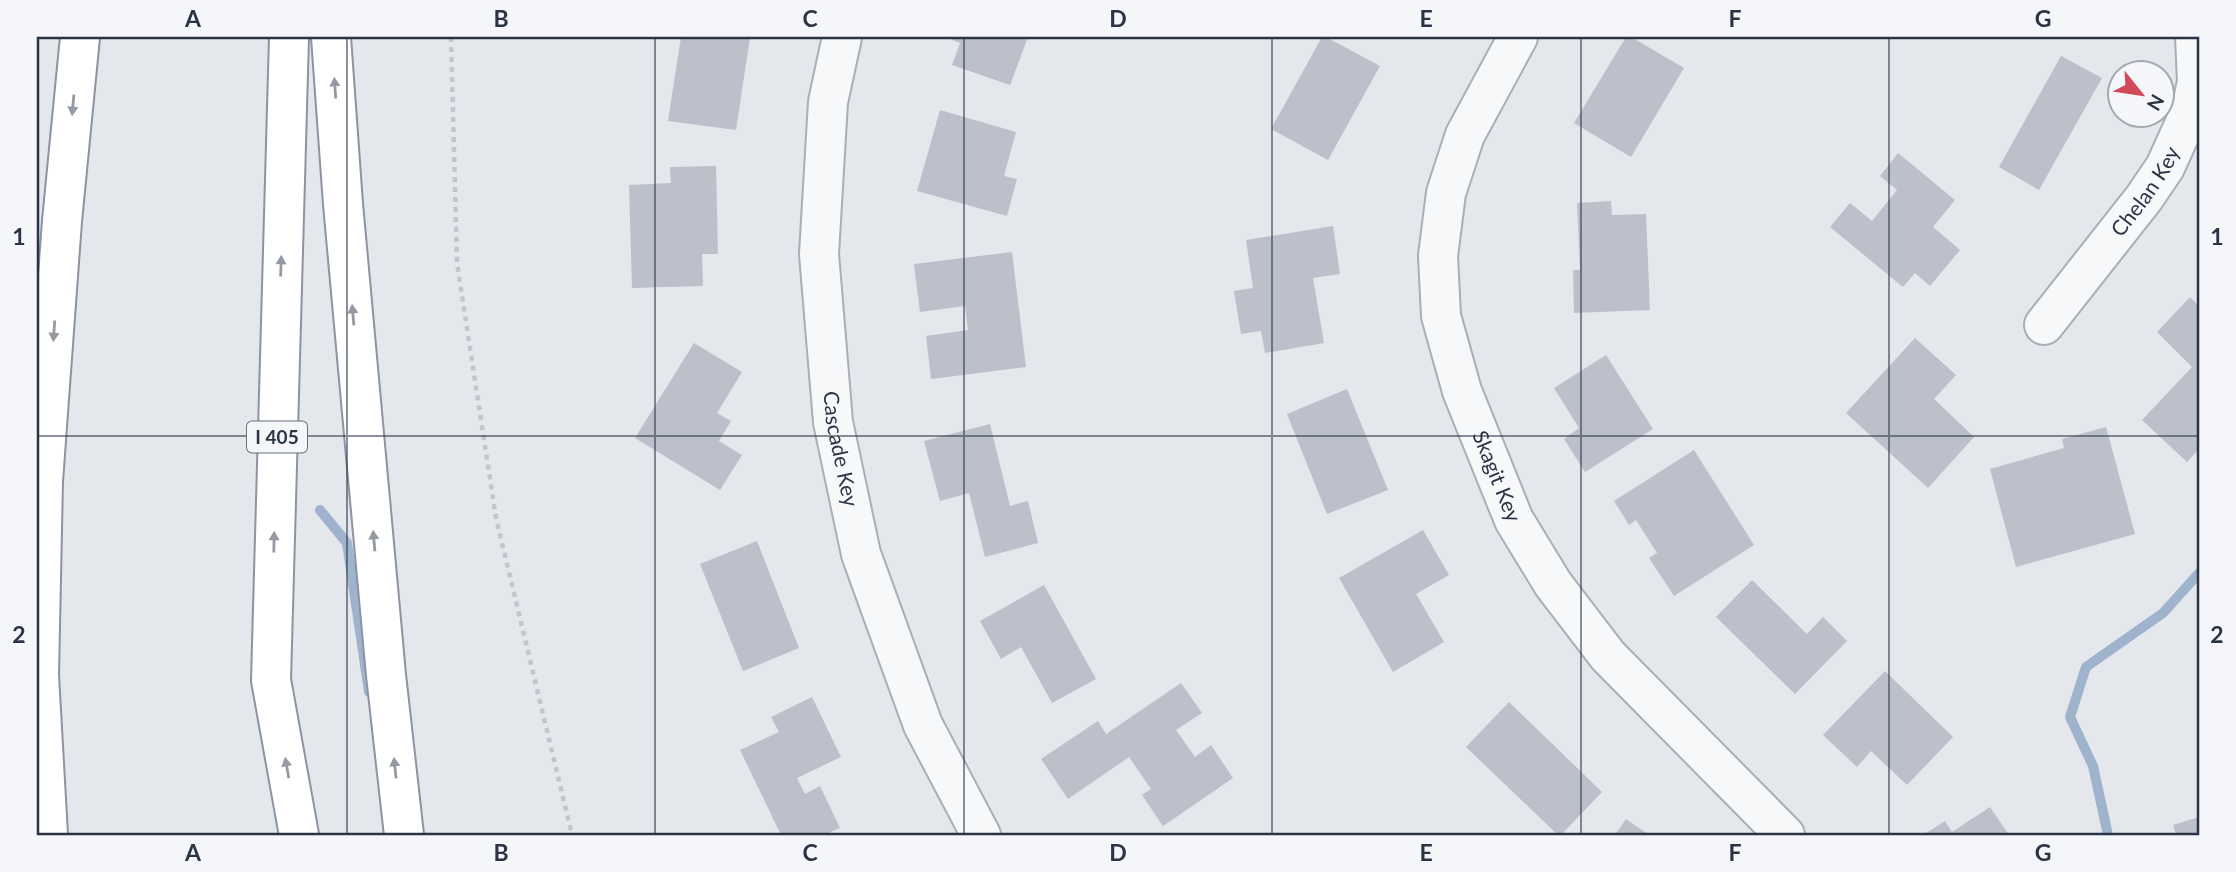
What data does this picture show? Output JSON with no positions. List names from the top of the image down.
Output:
{
  "streets": {
    "highway": ["I 405"],
    "street": ["Chelan Key", "Cascade Key", "Skagit Key"]
  },
  "north": "bottom right",
  "grid": {
    "columns": [
      "A",
      "B",
      "C",
      "D",
      "E",
      "F",
      "G"
    ],
    "rows": ["1", "2"]
  }
}
